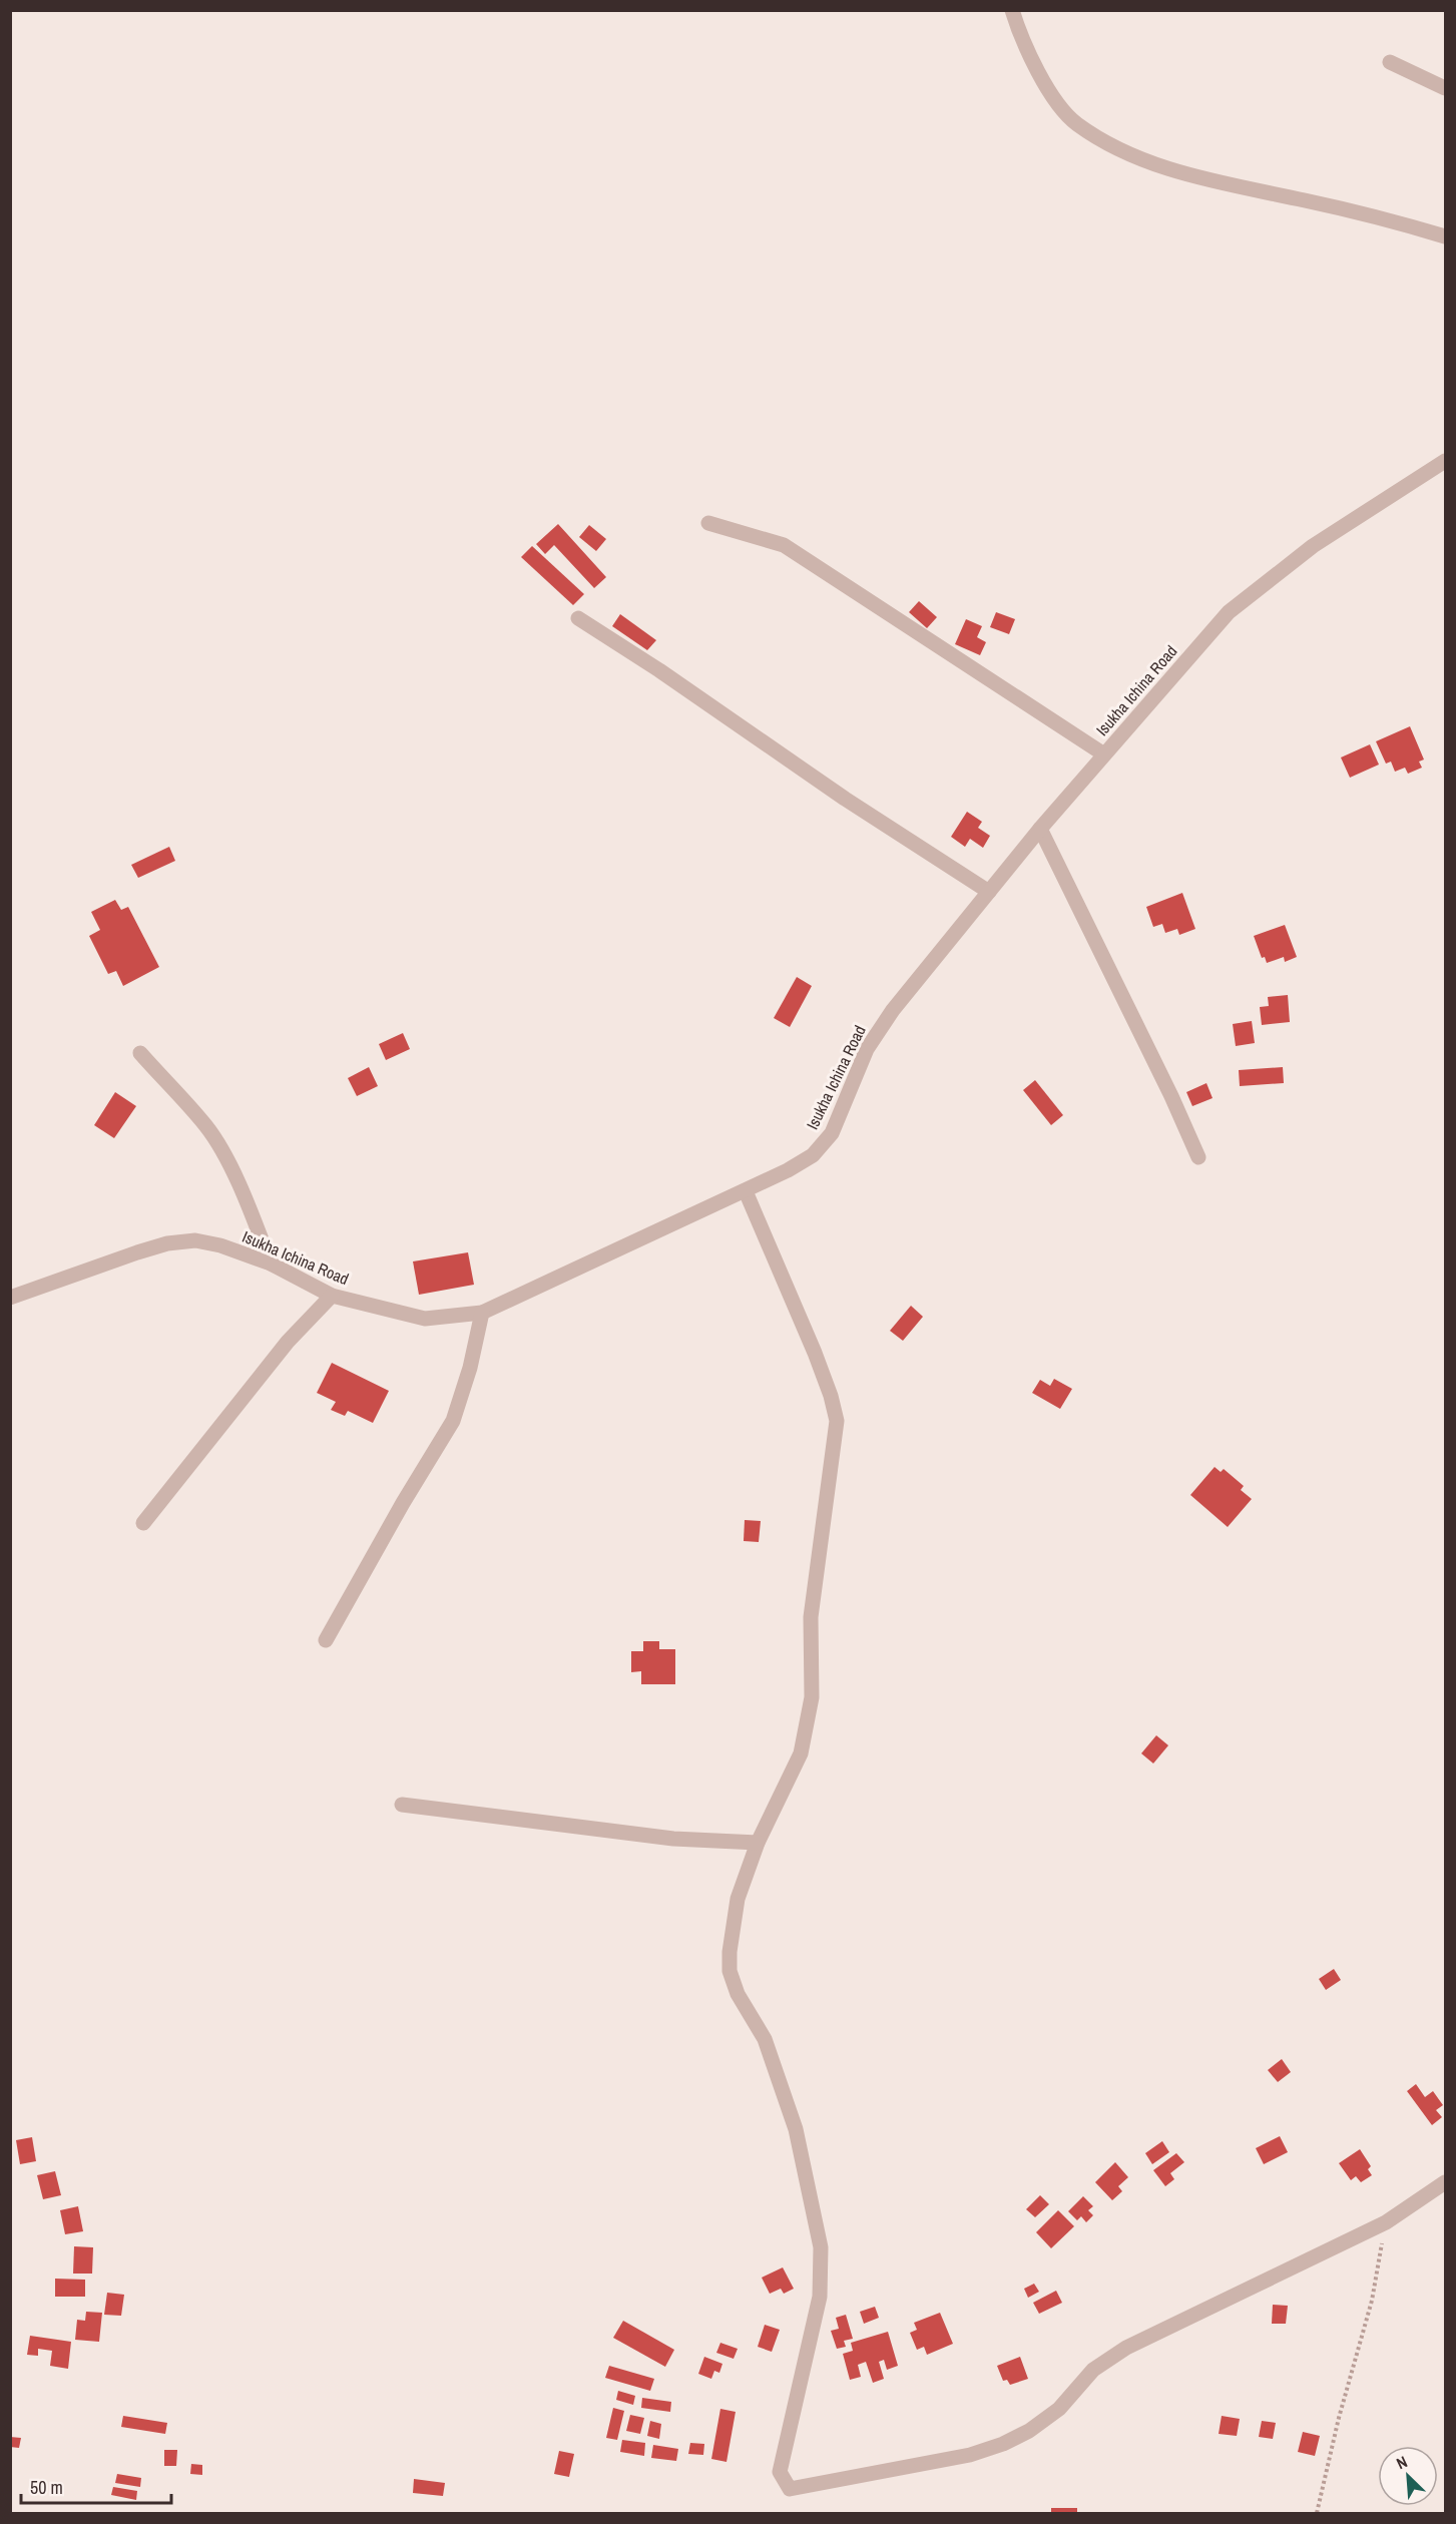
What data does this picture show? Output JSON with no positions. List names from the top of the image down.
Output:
{
  "streets": {
    "street": ["Isukha Ichina Road"]
  },
  "scale_bar": "50 m",
  "north": "top left"
}
